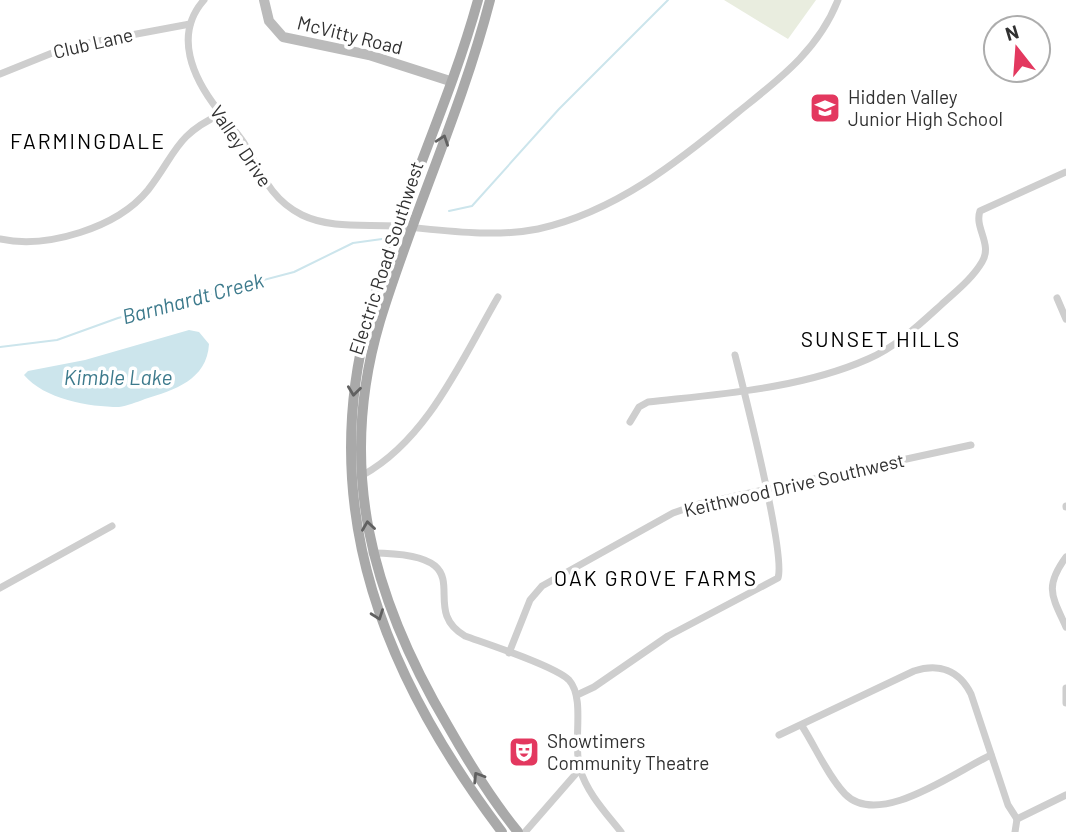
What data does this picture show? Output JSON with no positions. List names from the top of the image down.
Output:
{
  "streets": {
    "main road": ["Electric Road Southwest"],
    "street": [
      "McVitty Road",
      "Club Lane",
      "Valley Drive",
      "Keithwood Drive Southwest"
    ]
  },
  "crossings": [
    ["McVitty Road", "Electric Road Southwest"],
    ["Club Lane", "Valley Drive"],
    ["Valley Drive", "Electric Road Southwest"]
  ],
  "districts": ["FARMINGDALE", "SUNSET HILLS", "OAK GROVE FARMS"],
  "water": ["Barnhardt Creek", "Kimble Lake"],
  "places": {
    "school or university": ["Hidden Valley Junior High School"],
    "theatre": ["Showtimers Community Theatre"]
  },
  "north": "top"
}
